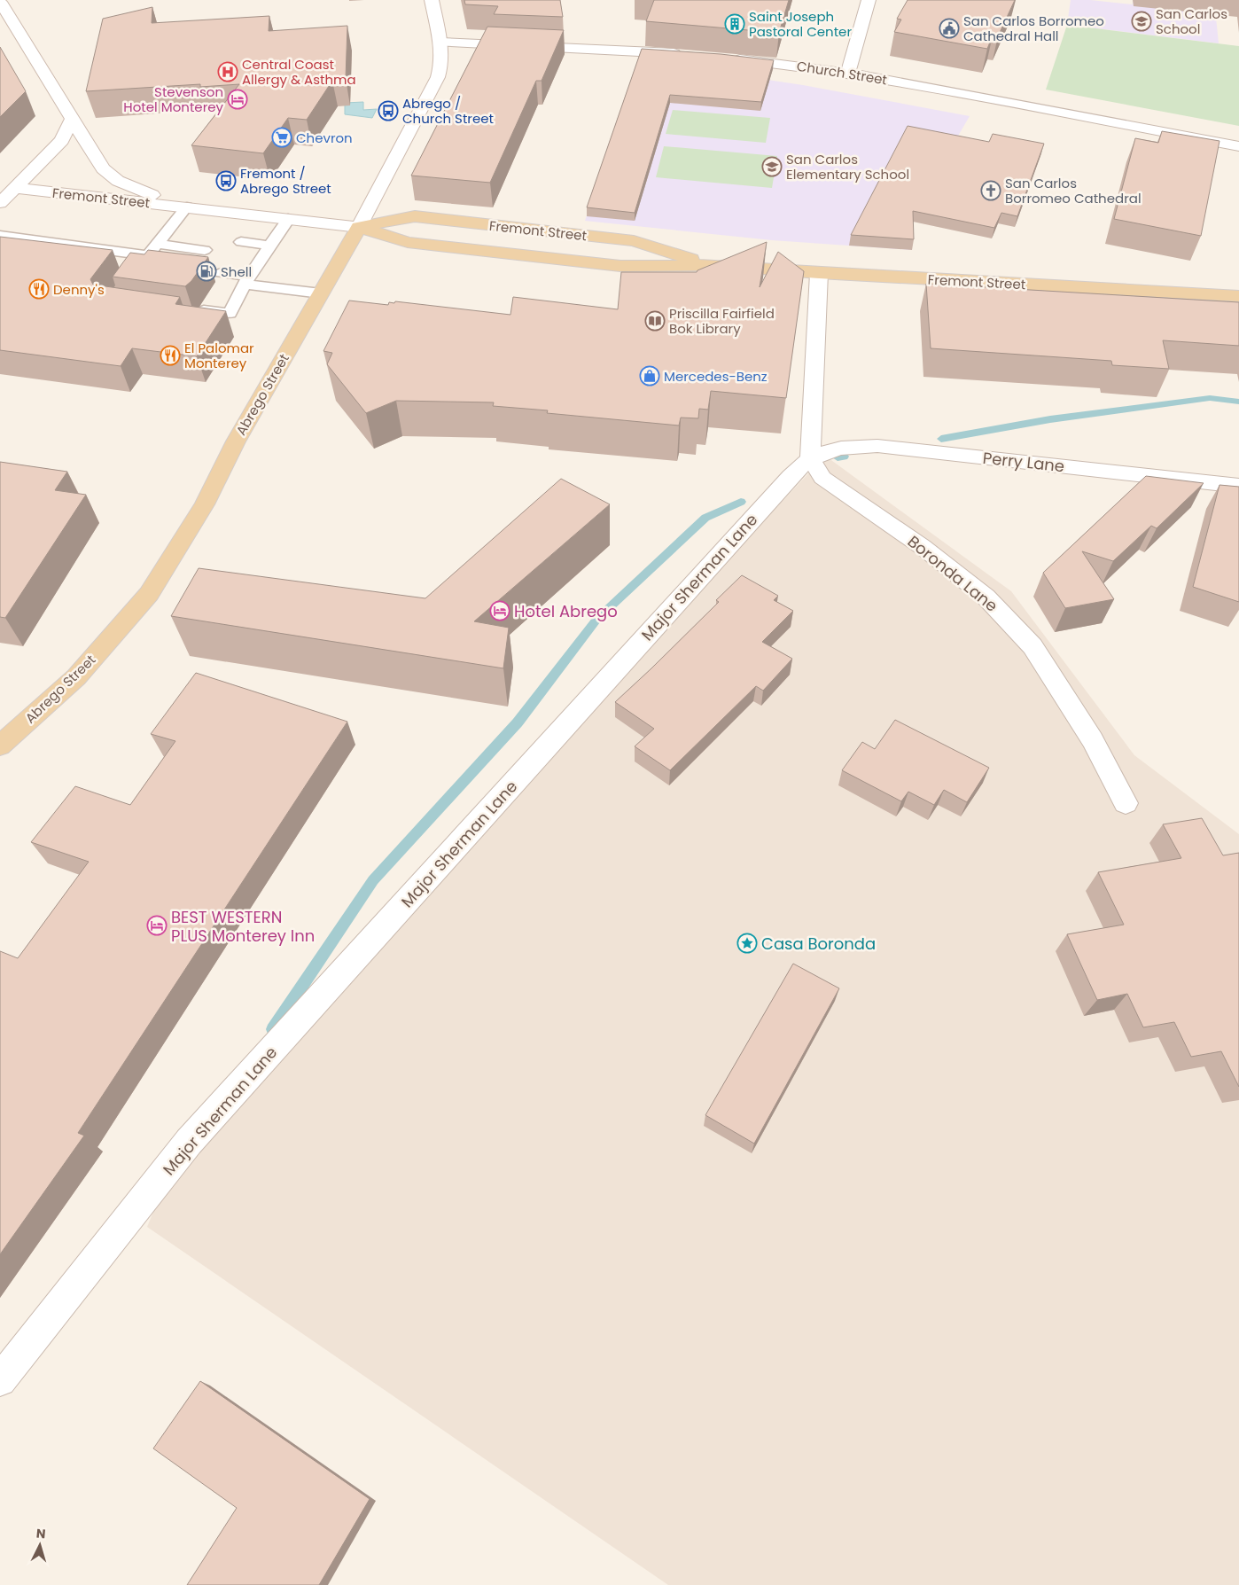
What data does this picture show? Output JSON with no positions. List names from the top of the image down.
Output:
{
  "streets": {
    "main road": ["Fremont Street", "Abrego Street"],
    "street": [
      "Church Street",
      "Perry Lane",
      "Boronda Lane",
      "Major Sherman Lane"
    ]
  },
  "crossings": [
    ["Fremont Street", "Abrego Street"],
    ["Perry Lane", "Boronda Lane"],
    ["Perry Lane", "Major Sherman Lane"],
    ["Boronda Lane", "Major Sherman Lane"]
  ],
  "places": {
    "school or university": ["San Carlos School", "San Carlos Elementary School"],
    "building": ["Saint Joseph Pastoral Center"],
    "public building": ["San Carlos Borromeo Cathedral Hall"],
    "hospital": ["Central Coast Allergy & Asthma"],
    "hotel": ["Stevenson Hotel Monterey", "Hotel Abrego", "BEST WESTERN PLUS Monterey Inn"],
    "bus stop": ["Abrego / Church Street", "Fremont / Abrego Street"],
    "supermarket": ["Chevron"],
    "church": ["San Carlos Borromeo Cathedral"],
    "fuel station": ["Shell"],
    "restaurant": ["Denny's", "El Palomar Monterey"],
    "library": ["Priscilla Fairfield Bok Library"],
    "shop": ["Mercedes-Benz"],
    "place": ["Casa Boronda"]
  },
  "north": "top"
}
